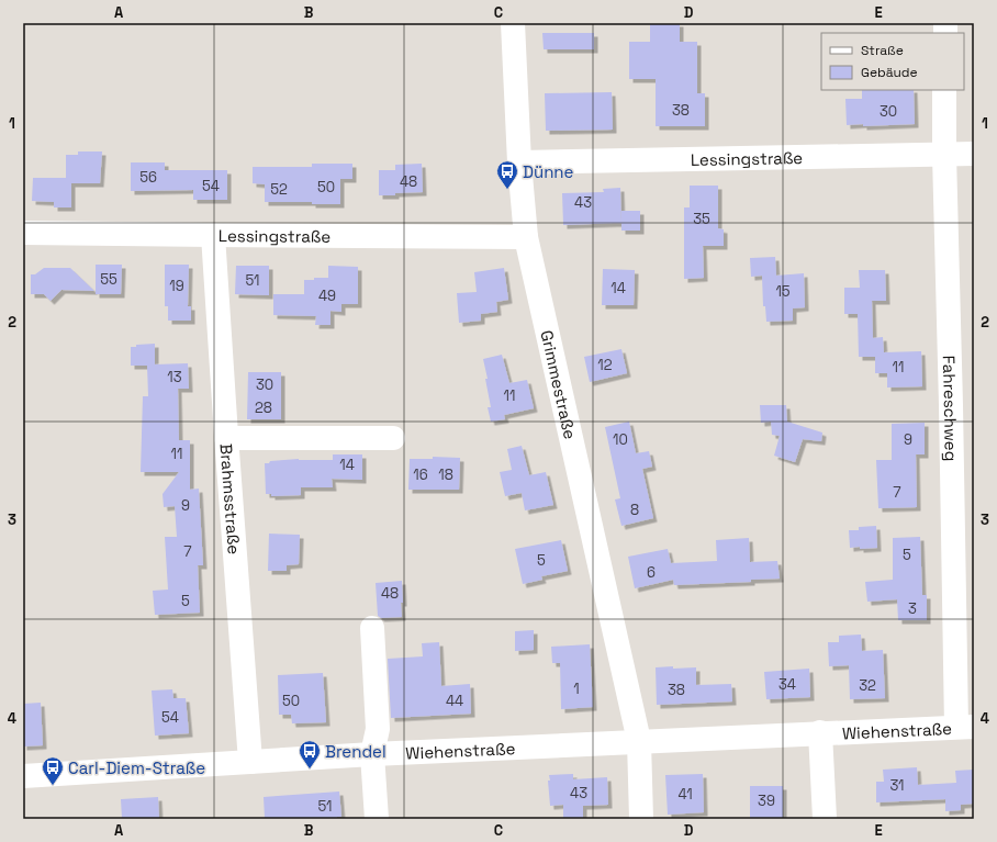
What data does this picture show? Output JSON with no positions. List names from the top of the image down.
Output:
{
  "streets": {
    "street": [
      "Lessingstraße",
      "Grimmestraße",
      "Fahreschweg",
      "Brahmsstraße",
      "Wiehenstraße"
    ]
  },
  "crossings": [
    ["Lessingstraße", "Grimmestraße"],
    ["Lessingstraße", "Fahreschweg"],
    ["Lessingstraße", "Brahmsstraße"],
    ["Grimmestraße", "Wiehenstraße"],
    ["Fahreschweg", "Wiehenstraße"],
    ["Brahmsstraße", "Wiehenstraße"]
  ],
  "places": {
    "bus stop": ["Dünne", "Brendel", "Carl-Diem-Straße"]
  },
  "house_numbers": [
    "38",
    "30",
    "56",
    "48",
    "54",
    "50",
    "52",
    "43",
    "35",
    "55",
    "51",
    "19",
    "14",
    "15",
    "49",
    "12",
    "11",
    "13",
    "30",
    "11",
    "28",
    "10",
    "9",
    "11",
    "14",
    "16",
    "18",
    "7",
    "9",
    "8",
    "7",
    "5",
    "5",
    "6",
    "48",
    "5",
    "3",
    "34",
    "32",
    "1",
    "38",
    "50",
    "44",
    "54",
    "31",
    "43",
    "41",
    "39",
    "51"
  ],
  "legend": ["Straße", "Gebäude"],
  "grid": {
    "columns": [
      "A",
      "B",
      "C",
      "D",
      "E"
    ],
    "rows": [
      "1",
      "2",
      "3",
      "4"
    ]
  }
}
